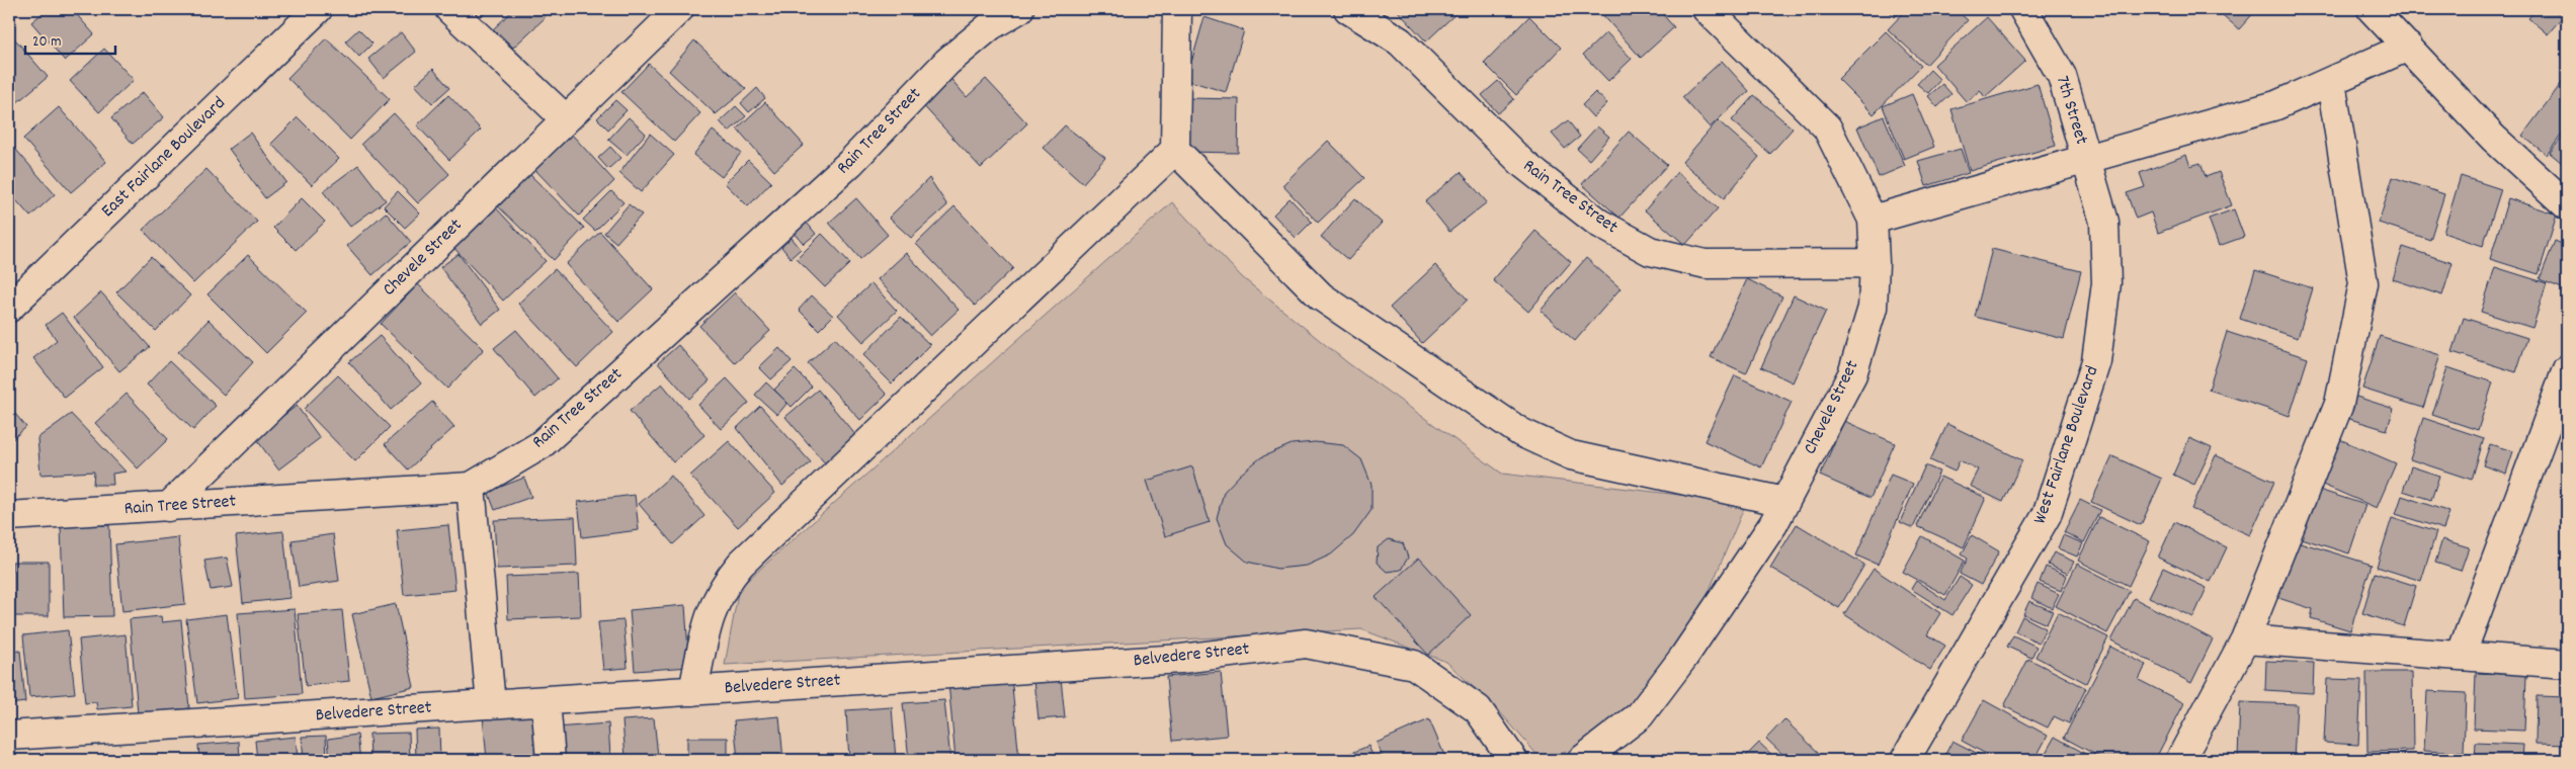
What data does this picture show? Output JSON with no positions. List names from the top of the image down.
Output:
{
  "streets": {
    "street": [
      "7th Street",
      "Rain Tree Street",
      "East Fairlane Boulevard",
      "Chevele Street",
      "West Fairlane Boulevard",
      "Belvedere Street"
    ]
  },
  "crossings": [
    ["7th Street", "West Fairlane Boulevard"],
    ["Rain Tree Street", "Chevele Street"]
  ],
  "scale_bar": "20 m"
}
